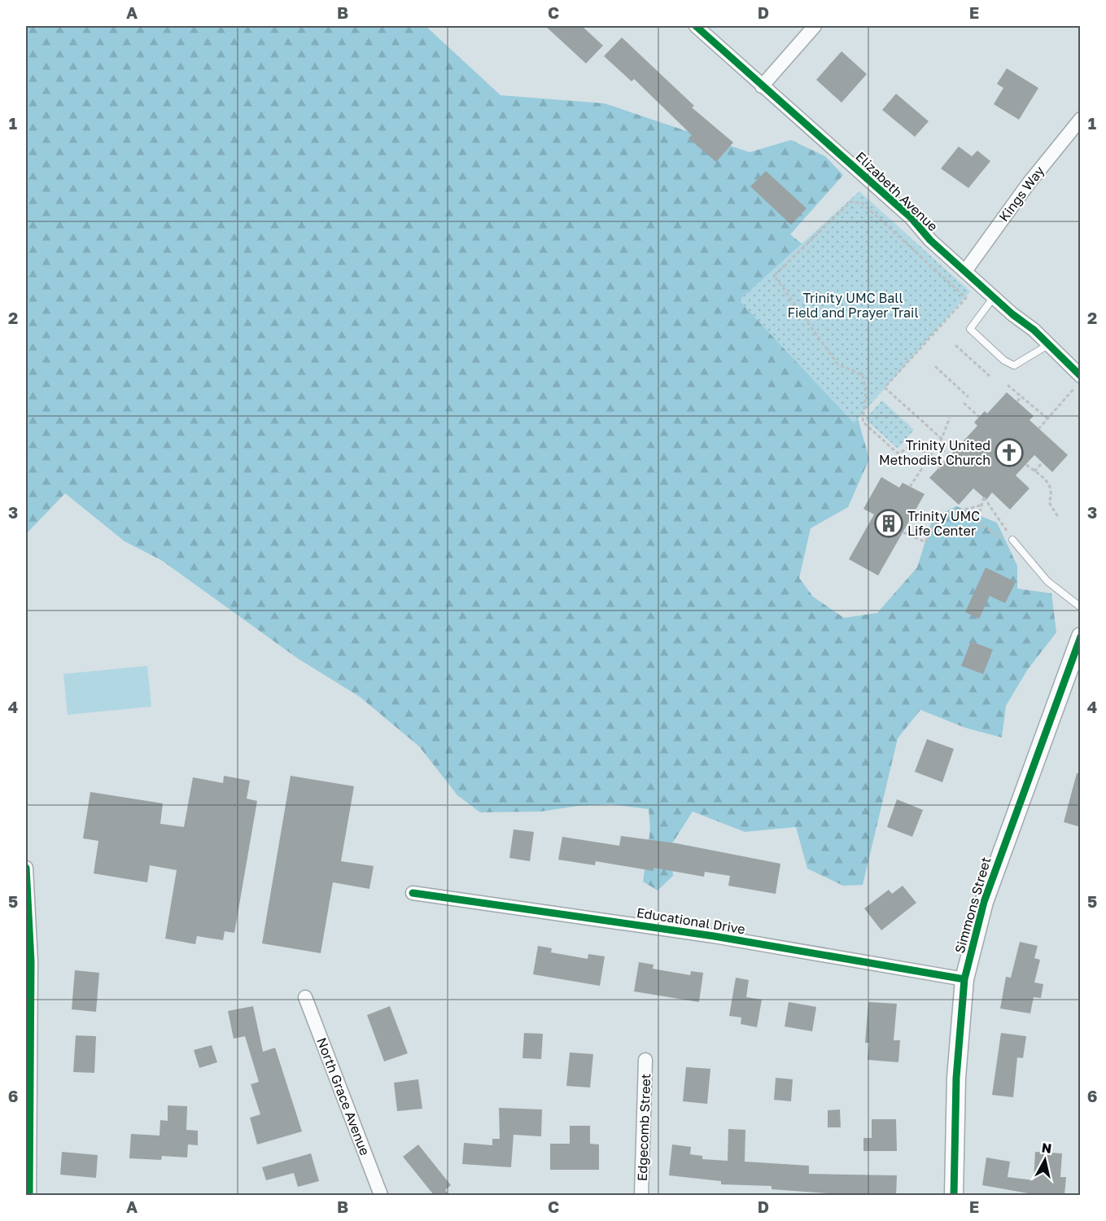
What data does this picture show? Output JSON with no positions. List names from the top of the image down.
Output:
{
  "streets": {
    "street": [
      "Elizabeth Avenue",
      "Kings Way",
      "Simmons Street",
      "Educational Drive",
      "North Grace Avenue",
      "Edgecomb Street"
    ]
  },
  "crossings": [
    ["Elizabeth Avenue", "Kings Way"],
    ["Simmons Street", "Educational Drive"]
  ],
  "parks": ["Trinity UMC Ball Field and Prayer Trail"],
  "places": {
    "church": ["Trinity United Methodist Church"],
    "building": ["Trinity UMC Life Center"]
  },
  "north": "top",
  "grid": {
    "columns": [
      "A",
      "B",
      "C",
      "D",
      "E"
    ],
    "rows": [
      "1",
      "2",
      "3",
      "4",
      "5",
      "6"
    ]
  }
}
